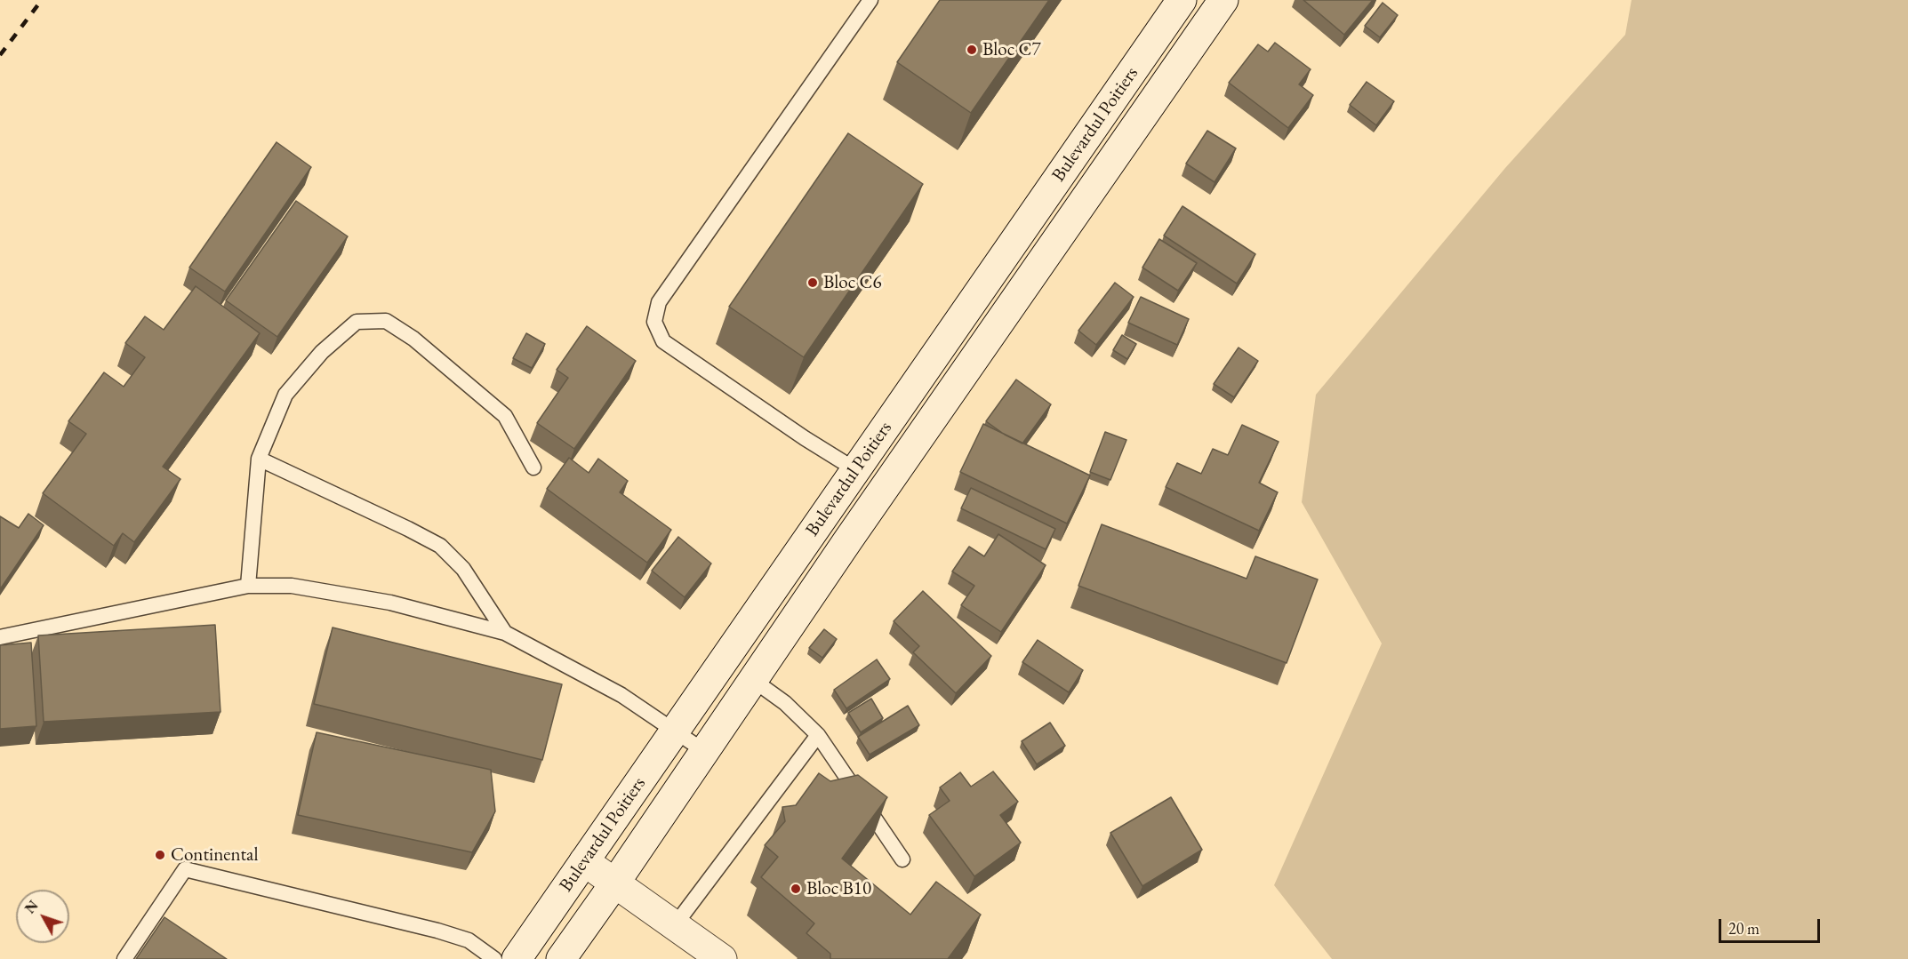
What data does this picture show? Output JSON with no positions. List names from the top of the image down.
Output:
{
  "streets": {
    "main road": ["Bulevardul Poitiers"]
  },
  "places": [
    "Bloc C7",
    "Bloc C6",
    "Continental",
    "Bloc B10"
  ],
  "scale_bar": "20 m",
  "north": "top left"
}
